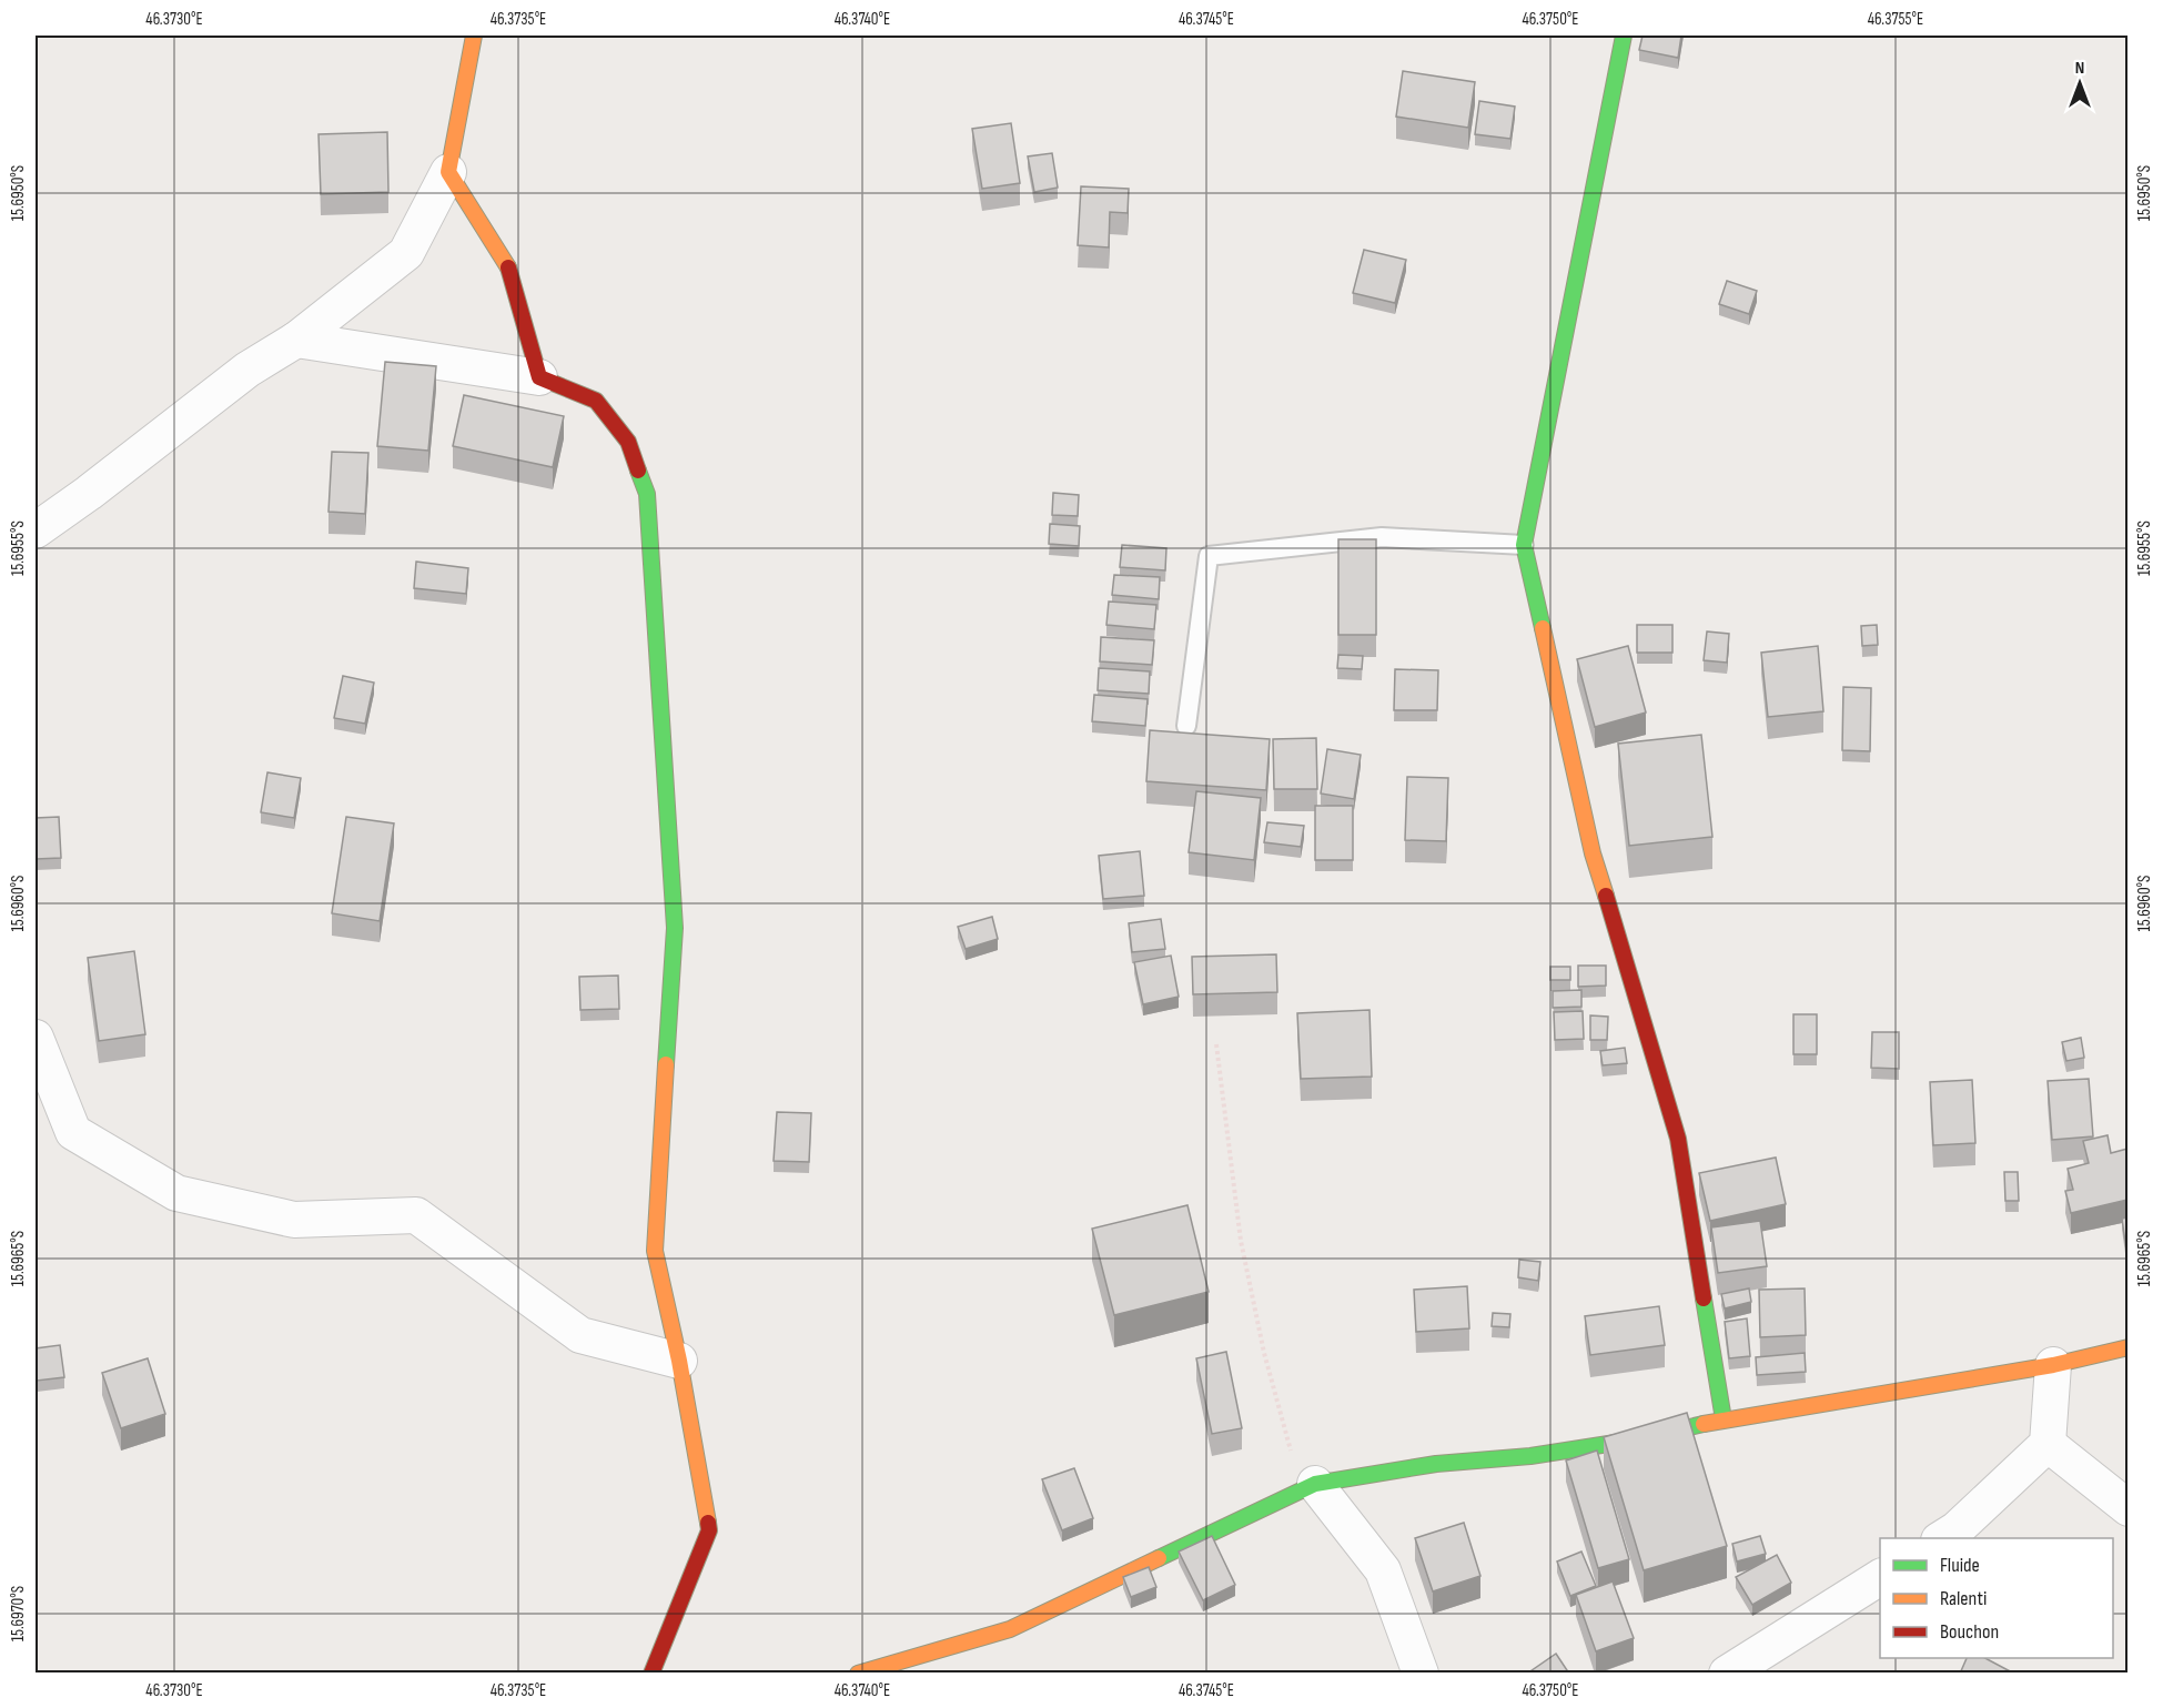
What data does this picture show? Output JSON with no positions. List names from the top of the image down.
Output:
{
  "legend": ["Fluide", "Ralenti", "Bouchon"],
  "north": "top",
  "coordinates": [
    "46.3730°E",
    "46.3735°E",
    "46.3740°E",
    "46.3745°E",
    "46.3750°E",
    "46.3755°E",
    "15.6950°S",
    "15.6955°S",
    "15.6960°S",
    "15.6965°S",
    "15.6970°S"
  ]
}
